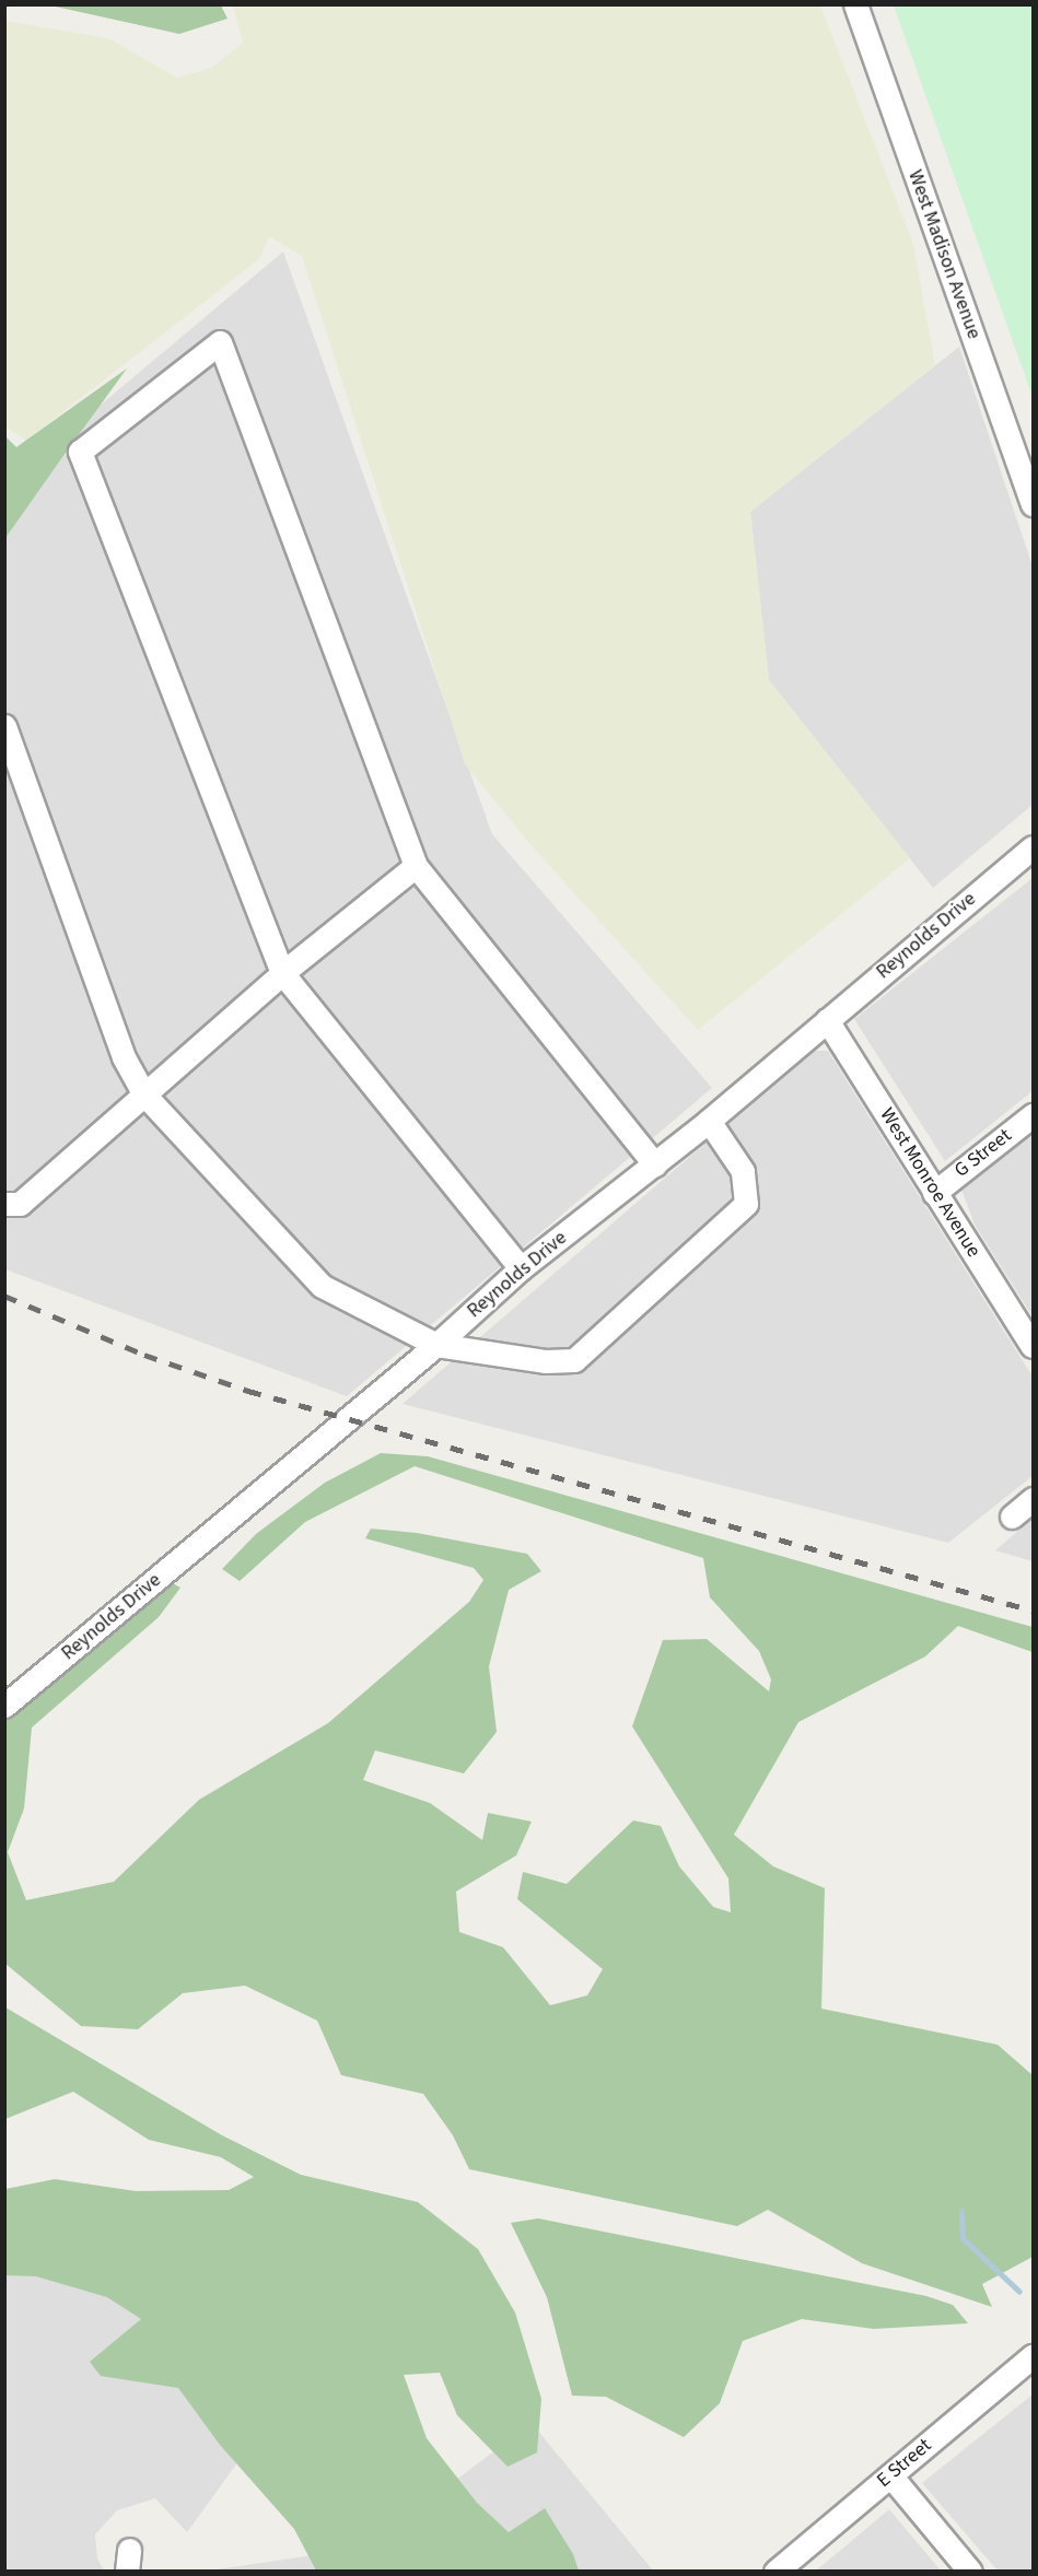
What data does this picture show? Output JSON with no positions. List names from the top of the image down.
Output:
{
  "streets": {
    "street": [
      "West Madison Avenue",
      "Reynolds Drive",
      "G Street",
      "West Monroe Avenue",
      "E Street"
    ]
  },
  "crossings": [
    ["Reynolds Drive", "West Monroe Avenue"],
    ["G Street", "West Monroe Avenue"]
  ]
}
